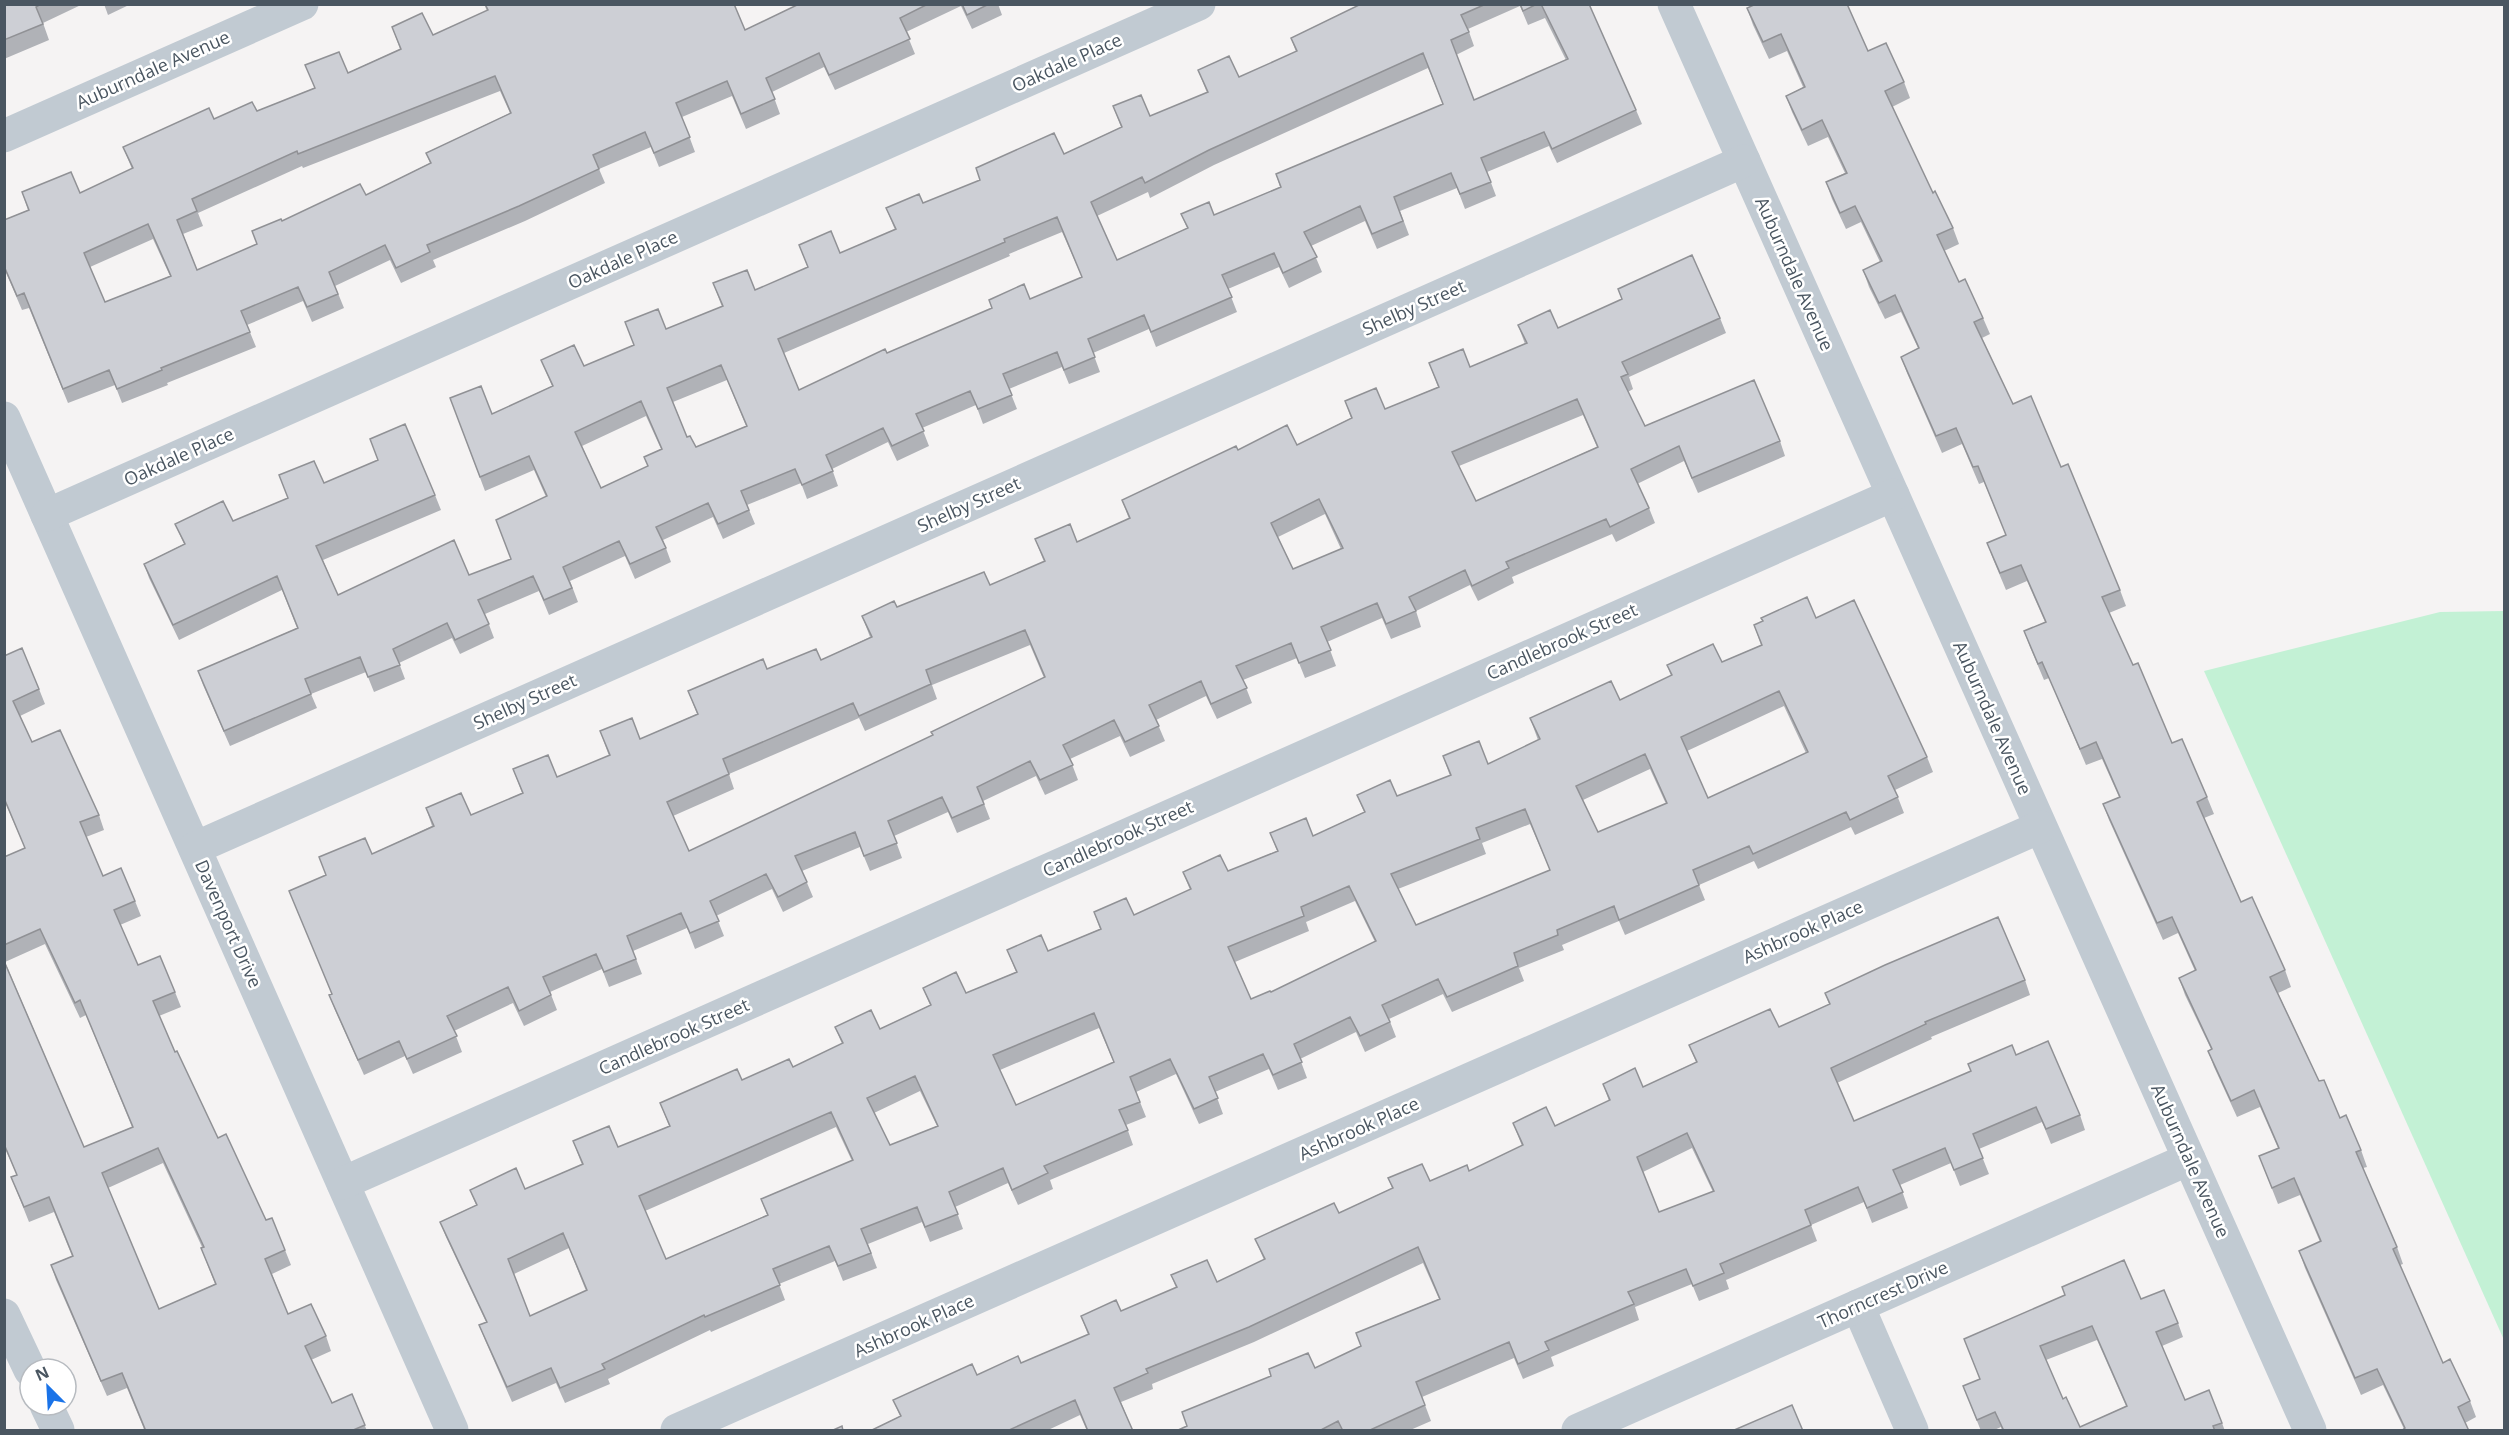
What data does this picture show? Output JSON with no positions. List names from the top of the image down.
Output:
{
  "streets": {
    "street": [
      "Oakdale Place",
      "Auburndale Avenue",
      "Shelby Street",
      "Candlebrook Street",
      "Davenport Drive",
      "Ashbrook Place",
      "Thorncrest Drive"
    ]
  },
  "crossings": [
    ["Oakdale Place", "Davenport Drive"],
    ["Auburndale Avenue", "Shelby Street"],
    ["Auburndale Avenue", "Candlebrook Street"],
    ["Auburndale Avenue", "Ashbrook Place"],
    ["Auburndale Avenue", "Thorncrest Drive"],
    ["Shelby Street", "Davenport Drive"],
    ["Candlebrook Street", "Davenport Drive"]
  ],
  "north": "top left"
}
